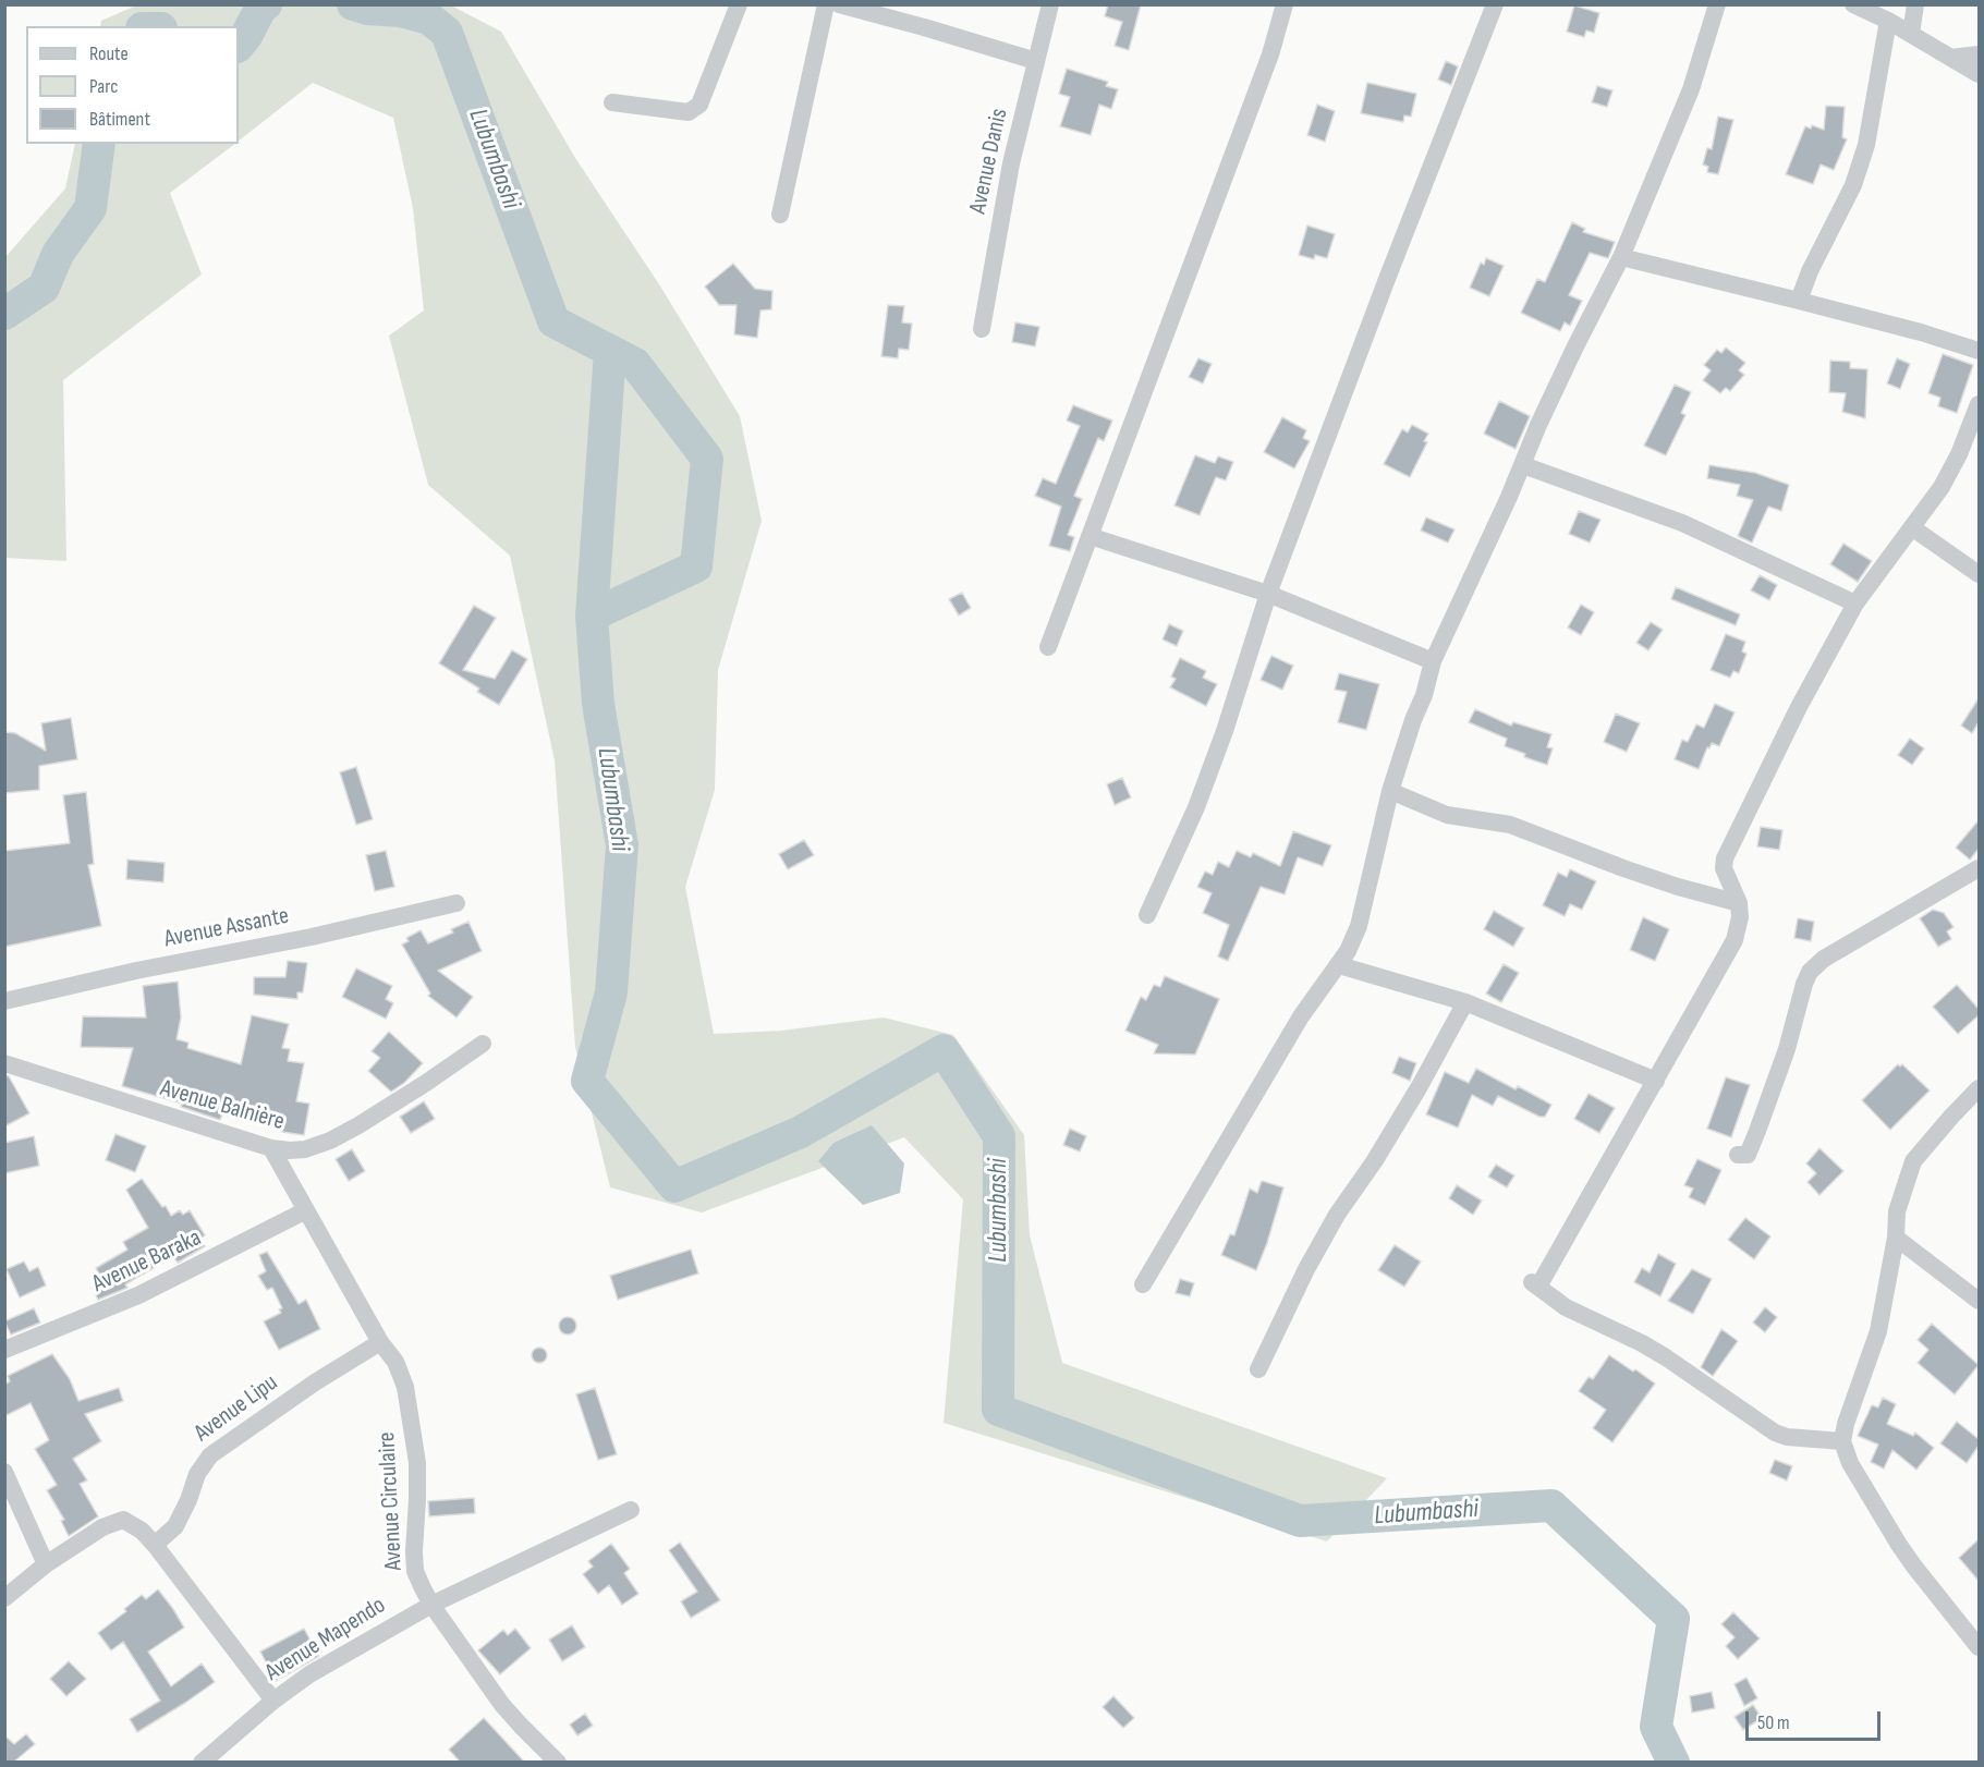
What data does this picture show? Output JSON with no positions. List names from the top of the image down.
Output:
{
  "streets": {
    "street": [
      "Avenue Danis",
      "Avenue Assante",
      "Avenue Balnière",
      "Avenue Baraka",
      "Avenue Lipu",
      "Avenue Circulaire",
      "Avenue Mapendo"
    ]
  },
  "crossings": [
    ["Avenue Balnière", "Avenue Circulaire"],
    ["Avenue Baraka", "Avenue Circulaire"],
    ["Avenue Lipu", "Avenue Circulaire"],
    ["Avenue Circulaire", "Avenue Mapendo"]
  ],
  "water": ["Lubumbashi"],
  "legend": ["Route", "Parc", "Bâtiment"],
  "scale_bar": "50 m"
}
